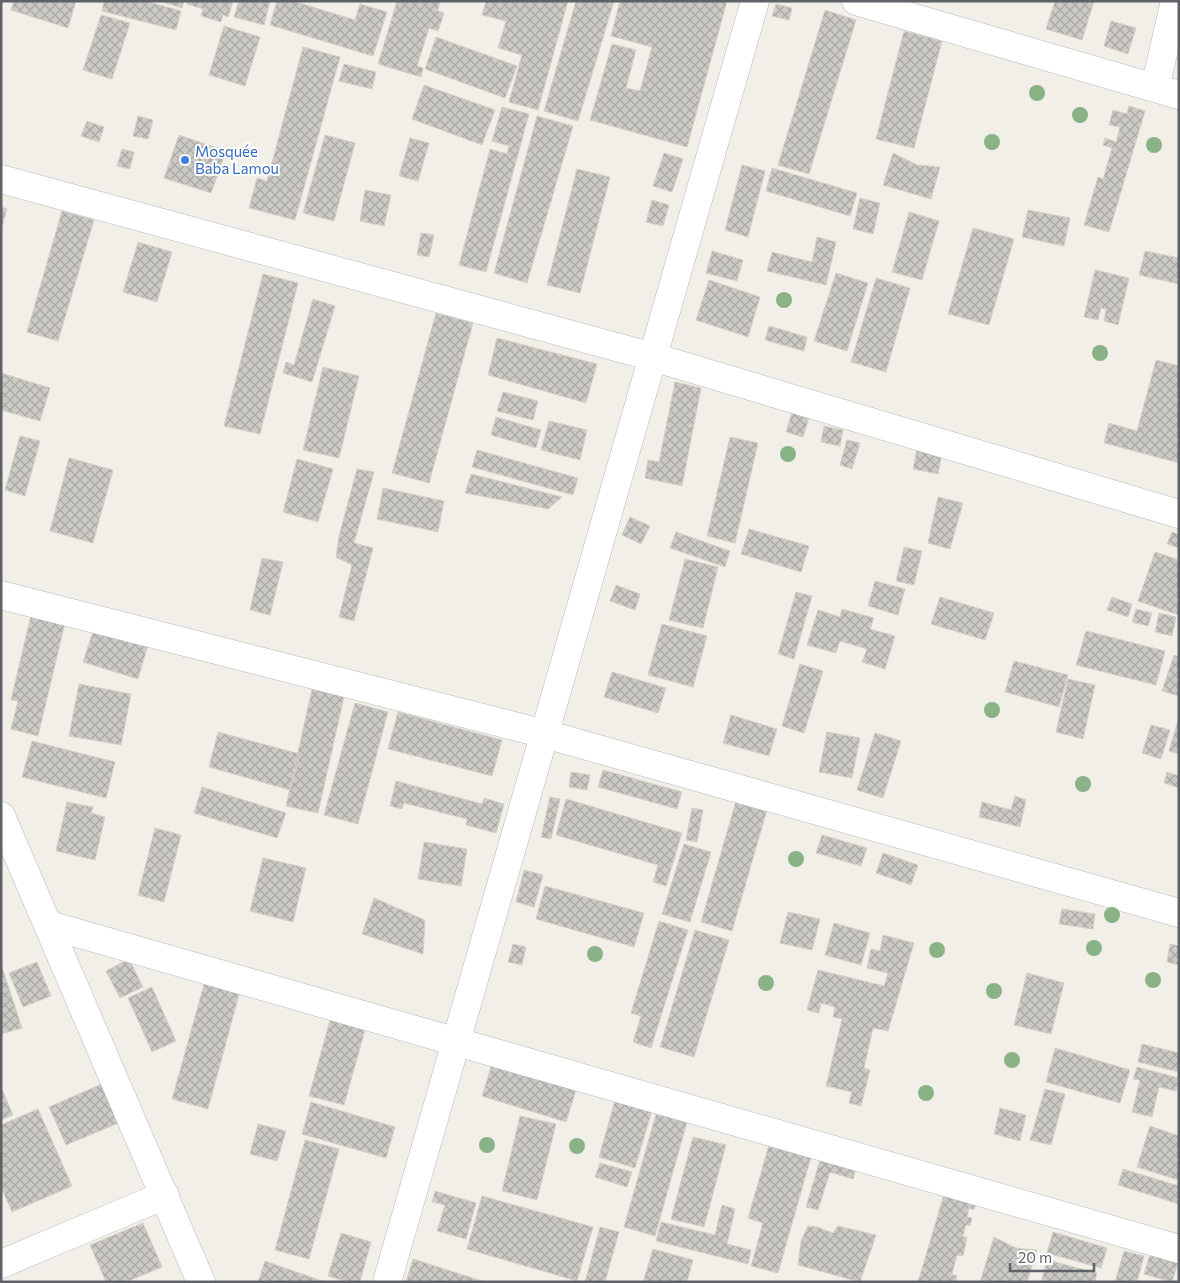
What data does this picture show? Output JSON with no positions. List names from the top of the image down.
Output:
{
  "places": ["Mosquée Baba Lamou"],
  "scale_bar": "20 m"
}
